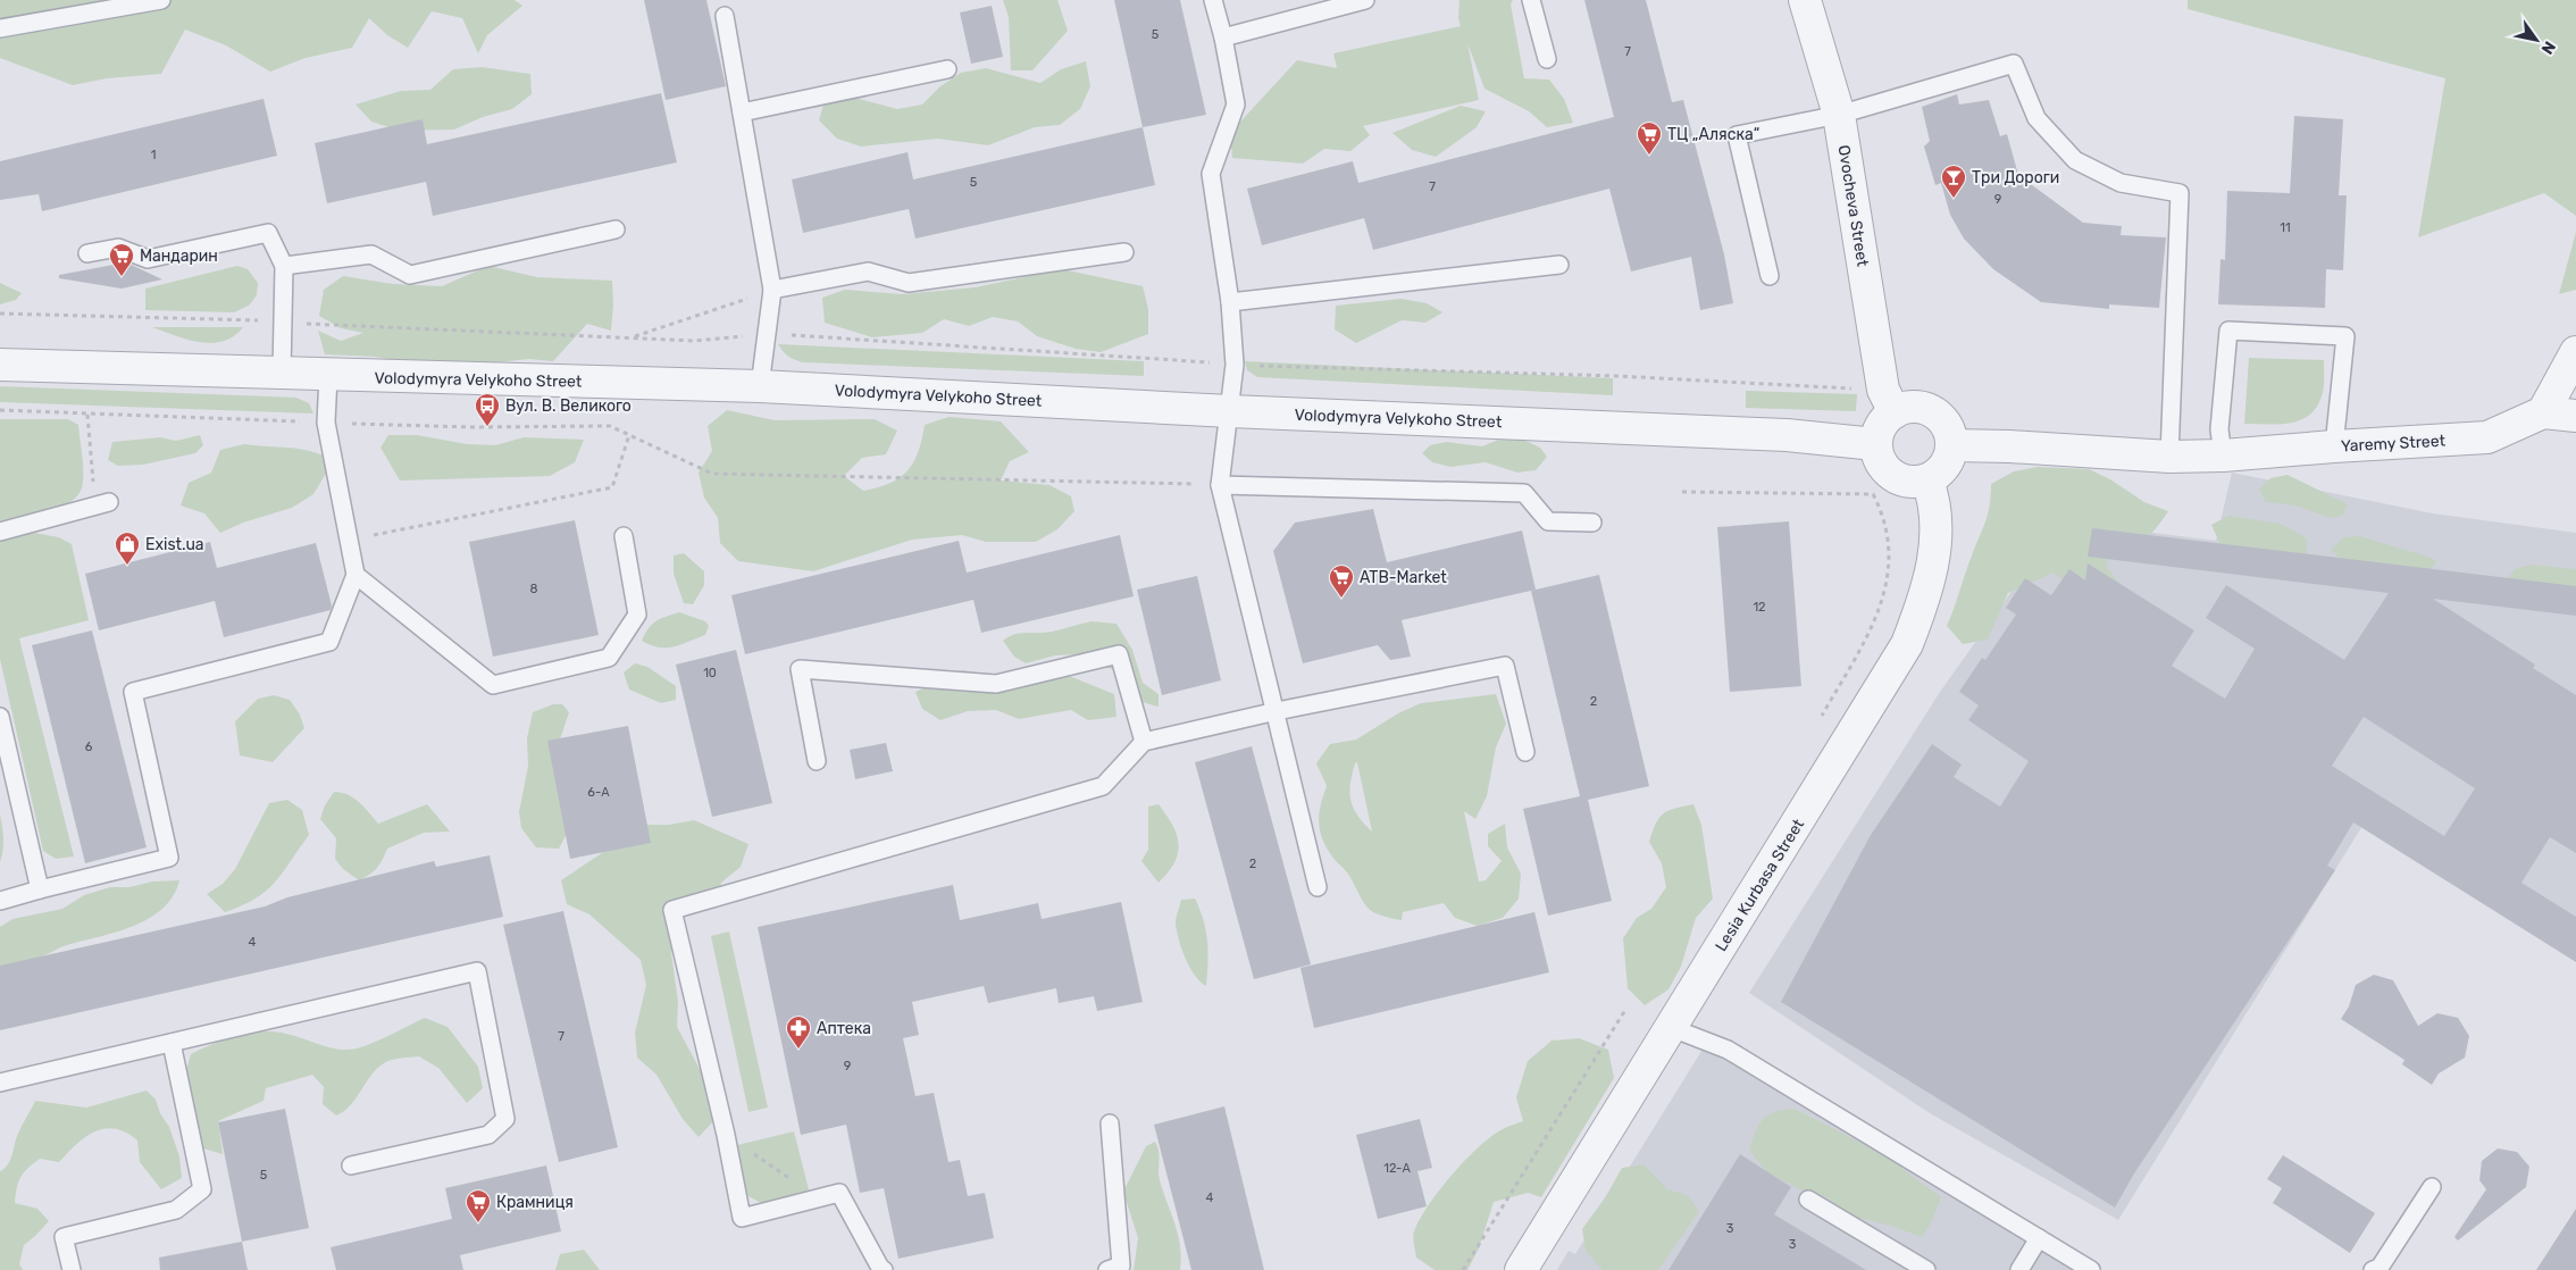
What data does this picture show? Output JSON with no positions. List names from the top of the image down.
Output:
{
  "streets": {
    "street": [
      "Ovocheva Street",
      "Volodymyra Velykoho Street",
      "Yaremy Street",
      "Lesia Kurbasa Street"
    ]
  },
  "crossings": [
    ["Ovocheva Street", "Volodymyra Velykoho Street"],
    ["Ovocheva Street", "Lesia Kurbasa Street"],
    ["Volodymyra Velykoho Street", "Lesia Kurbasa Street"]
  ],
  "places": {
    "supermarket": [
      "ТЦ „Аляска“",
      "Мандарин",
      "ATB-Market",
      "Крамниця"
    ],
    "bar": ["Три Дороги"],
    "bus stop": ["Вул. В. Великого"],
    "shop": ["Exist.ua"],
    "pharmacy": ["Аптека"]
  },
  "house_numbers": [
    "5",
    "7",
    "1",
    "5",
    "7",
    "9",
    "11",
    "8",
    "12",
    "10",
    "2",
    "6",
    "6-А",
    "2",
    "4",
    "7",
    "9",
    "12-А",
    "5",
    "4",
    "3",
    "3"
  ],
  "north": "bottom right"
}
